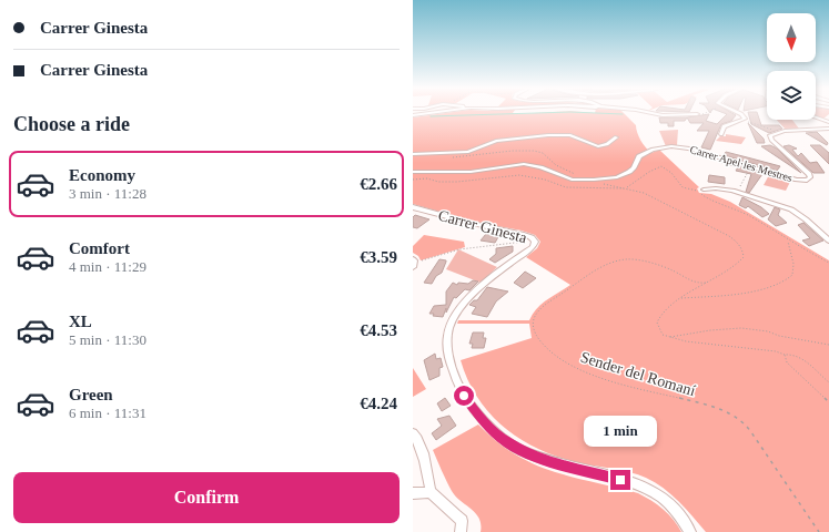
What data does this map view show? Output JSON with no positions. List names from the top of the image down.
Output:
{
  "streets": {
    "street": ["Carrer Apel·les Mestres", "Carrer Ginesta"],
    "path": ["Sender del Romaní"]
  },
  "north": "bottom",
  "page": {
    "banner": ["Carrer Ginesta", "Carrer Ginesta"],
    "heading": "Choose a ride",
    "list": [
      {
        "name": "Economy",
        "note": "3 min · 11:28",
        "value": "€2.66"
      },
      {
        "name": "Comfort",
        "note": "4 min · 11:29",
        "value": "€3.59"
      },
      {
        "name": "XL",
        "note": "5 min · 11:30",
        "value": "€4.53"
      },
      {
        "name": "Green",
        "note": "6 min · 11:31",
        "value": "€4.24"
      }
    ],
    "bubble": "1 min",
    "buttons": "Confirm"
  }
}
